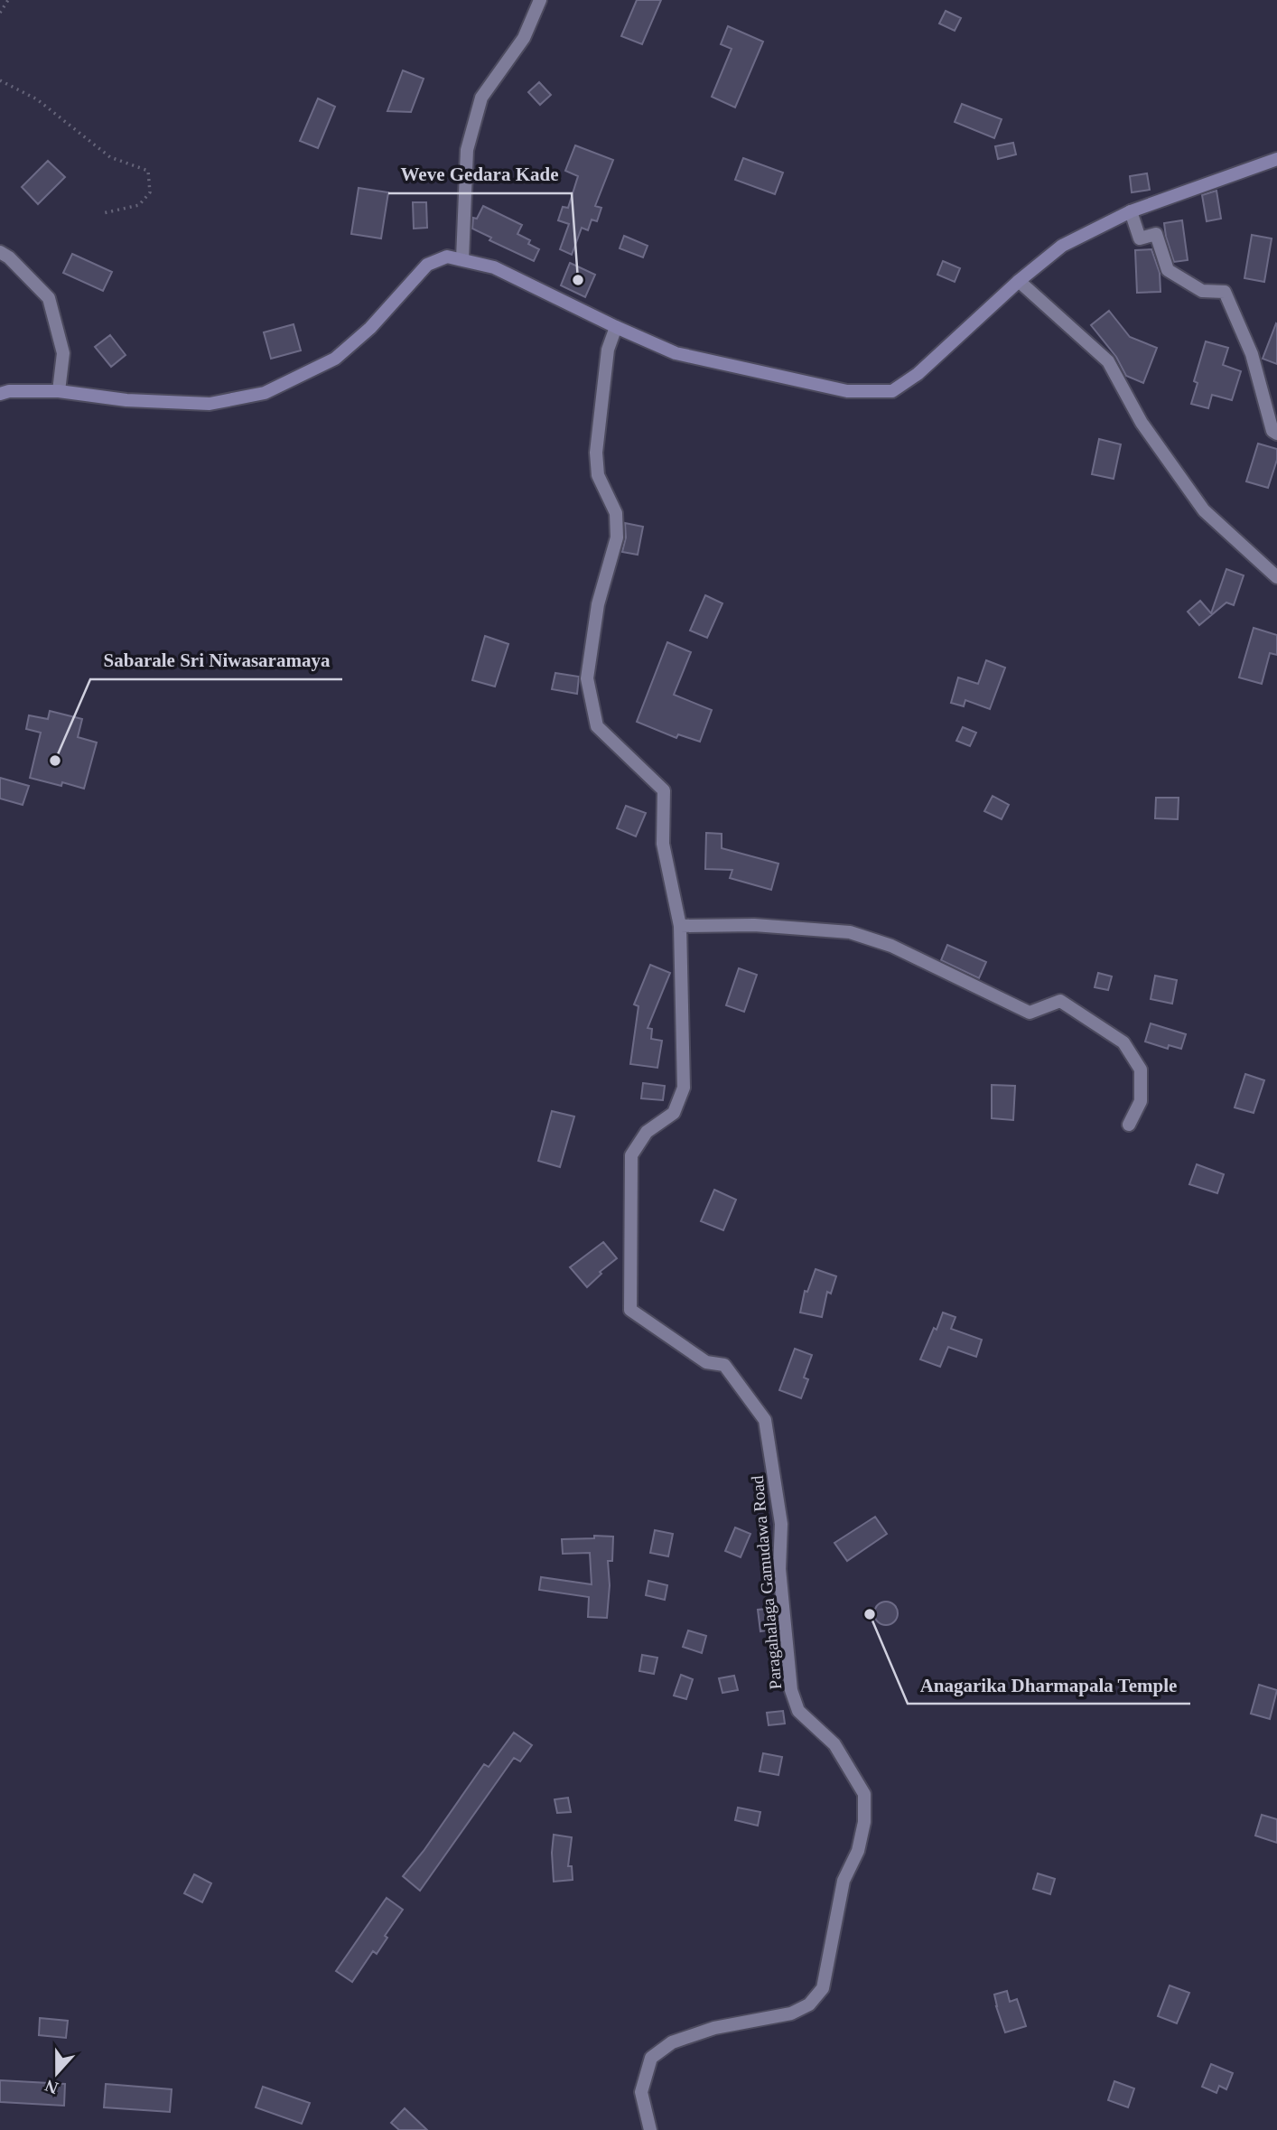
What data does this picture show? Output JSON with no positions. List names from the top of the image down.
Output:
{
  "streets": {
    "street": ["Paragahalaga Gamudawa Road"]
  },
  "places": ["Weve Gedara Kade", "Sabarale Sri Niwasaramaya", "Anagarika Dharmapala Temple"],
  "north": "bottom"
}
